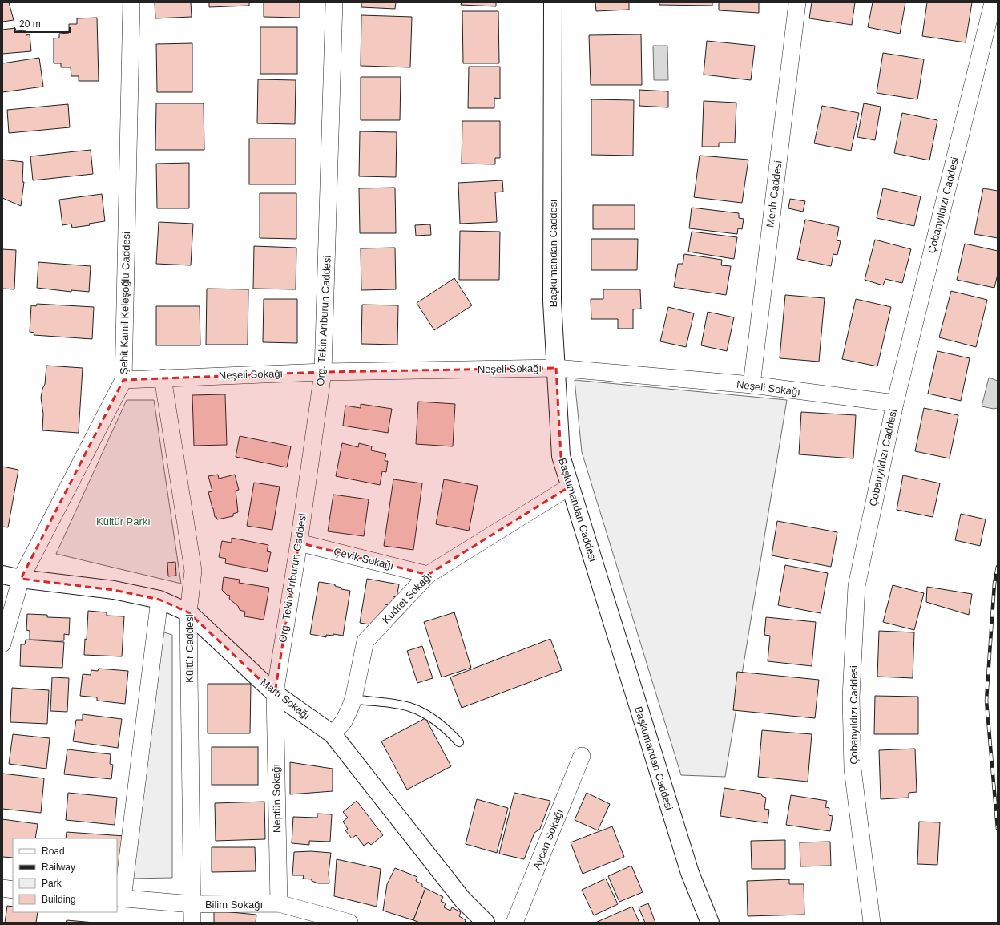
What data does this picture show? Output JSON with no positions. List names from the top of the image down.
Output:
{
  "streets": {
    "street": [
      "Merih Caddesi",
      "Çobanyıldızı Caddesi",
      "Başkumandan Caddesi",
      "Şehit Kamil Keleşoğlu Caddesi",
      "Org. Tekin Arıburun Caddesi",
      "Neşeli Sokağı",
      "Çevik Sokağı",
      "Kudret Sokağı",
      "Kültür Caddesi",
      "Martı Sokağı",
      "Neptün Sokağı",
      "Aycan Sokağı",
      "Bilim Sokağı"
    ]
  },
  "crossings": [
    ["Merih Caddesi", "Neşeli Sokağı"],
    ["Çobanyıldızı Caddesi", "Neşeli Sokağı"],
    ["Başkumandan Caddesi", "Neşeli Sokağı"],
    ["Başkumandan Caddesi", "Kudret Sokağı"],
    ["Şehit Kamil Keleşoğlu Caddesi", "Neşeli Sokağı"],
    ["Şehit Kamil Keleşoğlu Caddesi", "Martı Sokağı"],
    ["Org. Tekin Arıburun Caddesi", "Neşeli Sokağı"],
    ["Org. Tekin Arıburun Caddesi", "Çevik Sokağı"],
    ["Org. Tekin Arıburun Caddesi", "Martı Sokağı"],
    ["Org. Tekin Arıburun Caddesi", "Neptün Sokağı"],
    ["Neşeli Sokağı", "Kültür Caddesi"],
    ["Çevik Sokağı", "Kudret Sokağı"],
    ["Kudret Sokağı", "Martı Sokağı"],
    ["Kültür Caddesi", "Martı Sokağı"],
    ["Kültür Caddesi", "Bilim Sokağı"],
    ["Martı Sokağı", "Neptün Sokağı"],
    ["Neptün Sokağı", "Bilim Sokağı"]
  ],
  "parks": ["Kültür Parkı"],
  "legend": [
    "Road",
    "Railway",
    "Park",
    "Building"
  ],
  "scale_bar": "20 m"
}
